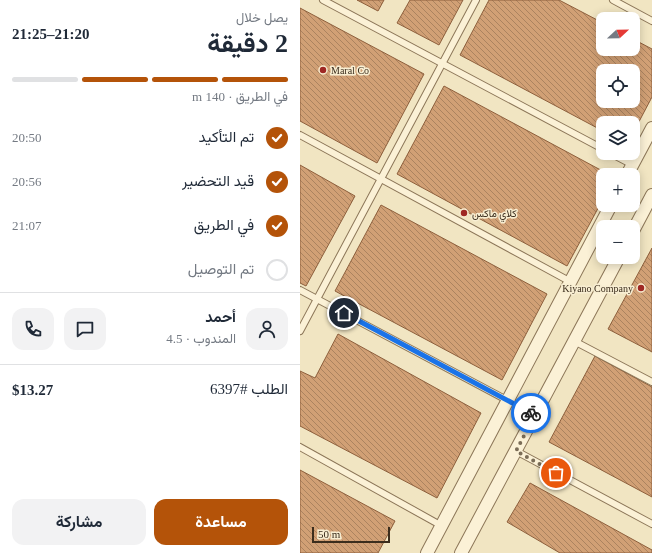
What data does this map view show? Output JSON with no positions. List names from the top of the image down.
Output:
{
  "places": ["Maral Co", "كلاي ماكس", "Kiyano Company"],
  "scale_bar": "50 m",
  "north": "right",
  "page": {
    "heading": ["2 دقيقة", "يصل خلال", "21:20–21:25"],
    "panel": [
      "أحمد",
      "المندوب · 4.5",
      "الطلب #6397",
      "$13.27"
    ],
    "map_buttons": ["+", "−"],
    "bar": "في الطريق · 140 m",
    "list": [
      ["تم التأكيد", "20:50"],
      ["قيد التحضير", "20:56"],
      ["في الطريق", "21:07"],
      "تم التوصيل"
    ],
    "buttons": ["مساعدة", "مشاركة"],
    "scale": "50 m"
  }
}
